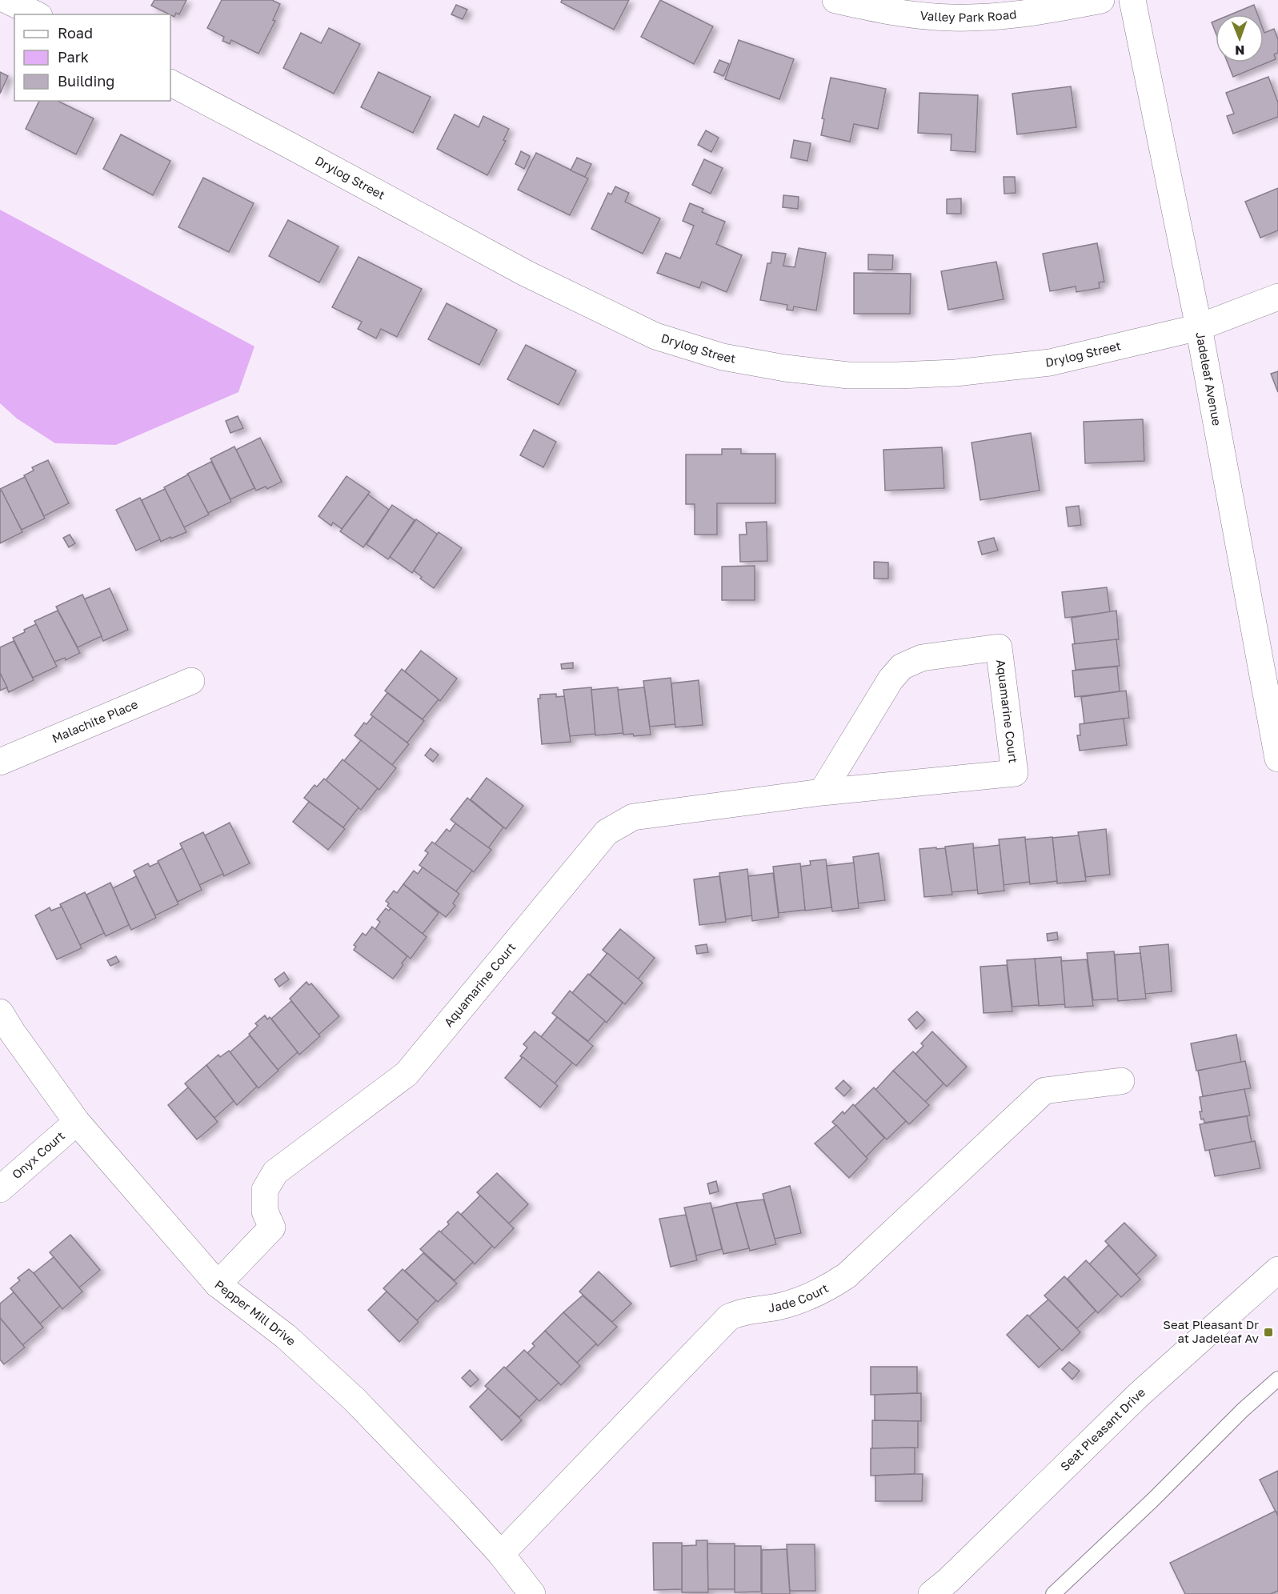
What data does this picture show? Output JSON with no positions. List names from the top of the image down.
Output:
{
  "streets": {
    "street": [
      "Valley Park Road",
      "Drylog Street",
      "Jadeleaf Avenue",
      "Aquamarine Court",
      "Malachite Place",
      "Onyx Court",
      "Jade Court",
      "Pepper Mill Drive",
      "Seat Pleasant Drive"
    ]
  },
  "crossings": [
    ["Drylog Street", "Jadeleaf Avenue"],
    ["Aquamarine Court", "Pepper Mill Drive"],
    ["Onyx Court", "Pepper Mill Drive"],
    ["Jade Court", "Pepper Mill Drive"]
  ],
  "places": {
    "transit": ["Seat Pleasant Dr at Jadeleaf Av"]
  },
  "legend": ["Road", "Park", "Building"],
  "north": "bottom"
}
